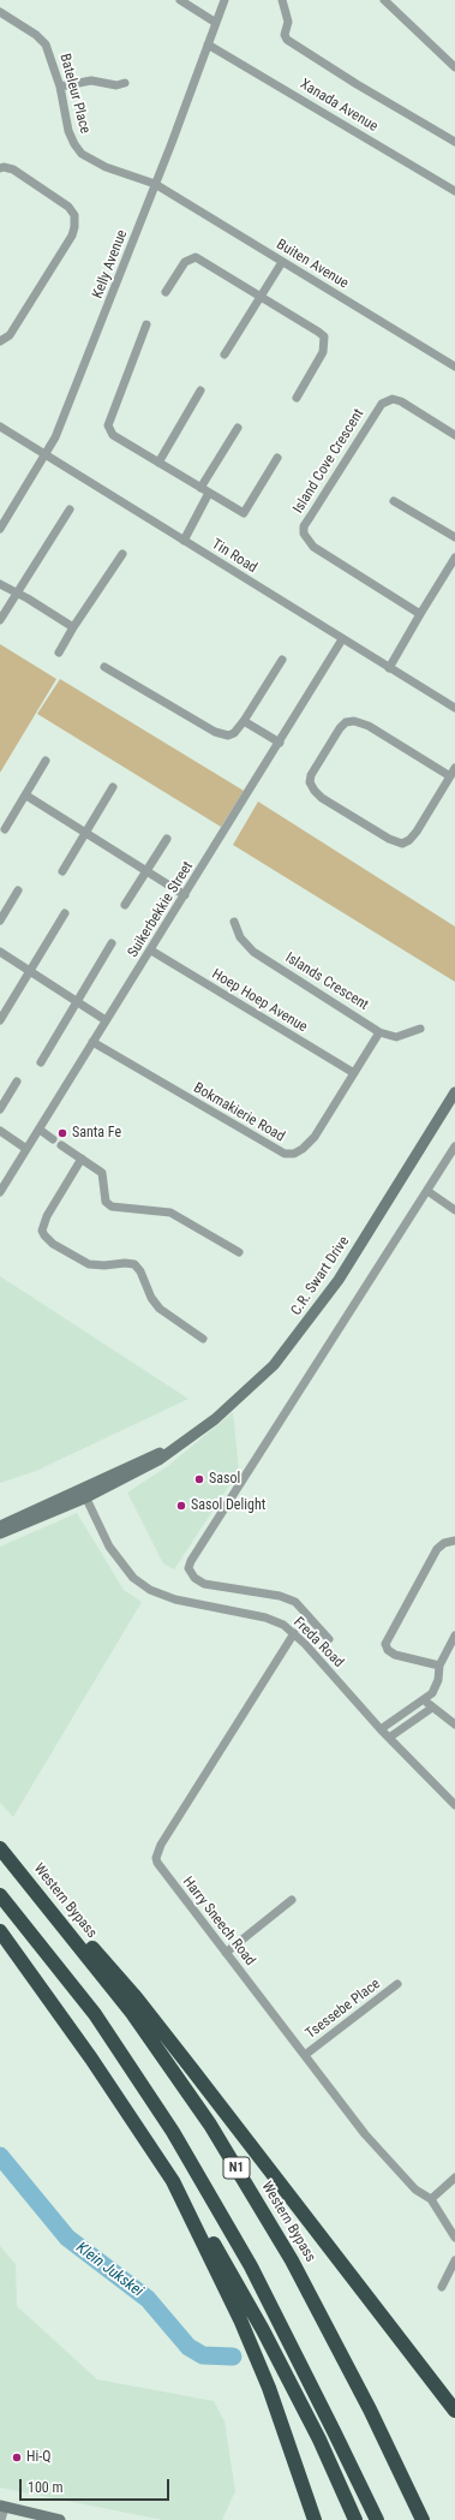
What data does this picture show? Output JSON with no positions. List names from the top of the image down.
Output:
{
  "streets": {
    "highway": ["Western Bypass", "N1"],
    "street": [
      "Bateleur Place",
      "Xanada Avenue",
      "Kelly Avenue",
      "Buiten Avenue",
      "Island Cove Crescent",
      "Tin Road",
      "Suikerbekkie Street",
      "Islands Crescent",
      "Hoep Hoep Avenue",
      "Bokmakierie Road",
      "C.R. Swart Drive",
      "Freda Road",
      "Harry Sneech Road",
      "Tsessebe Place"
    ]
  },
  "crossings": [
    ["Bateleur Place", "Kelly Avenue"],
    ["Bateleur Place", "Buiten Avenue"],
    ["Xanada Avenue", "Kelly Avenue"],
    ["Kelly Avenue", "Buiten Avenue"],
    ["Kelly Avenue", "Tin Road"],
    ["Tin Road", "Suikerbekkie Street"],
    ["Suikerbekkie Street", "Hoep Hoep Avenue"],
    ["Suikerbekkie Street", "Bokmakierie Road"],
    ["Islands Crescent", "Bokmakierie Road"],
    ["Hoep Hoep Avenue", "Bokmakierie Road"],
    ["C.R. Swart Drive", "Freda Road"],
    ["Freda Road", "Harry Sneech Road"],
    ["Harry Sneech Road", "Tsessebe Place"]
  ],
  "water": ["Klein Jukskei"],
  "places": [
    "Santa Fe",
    "Sasol",
    "Sasol Delight",
    "Hi-Q"
  ],
  "scale_bar": "100 m"
}
